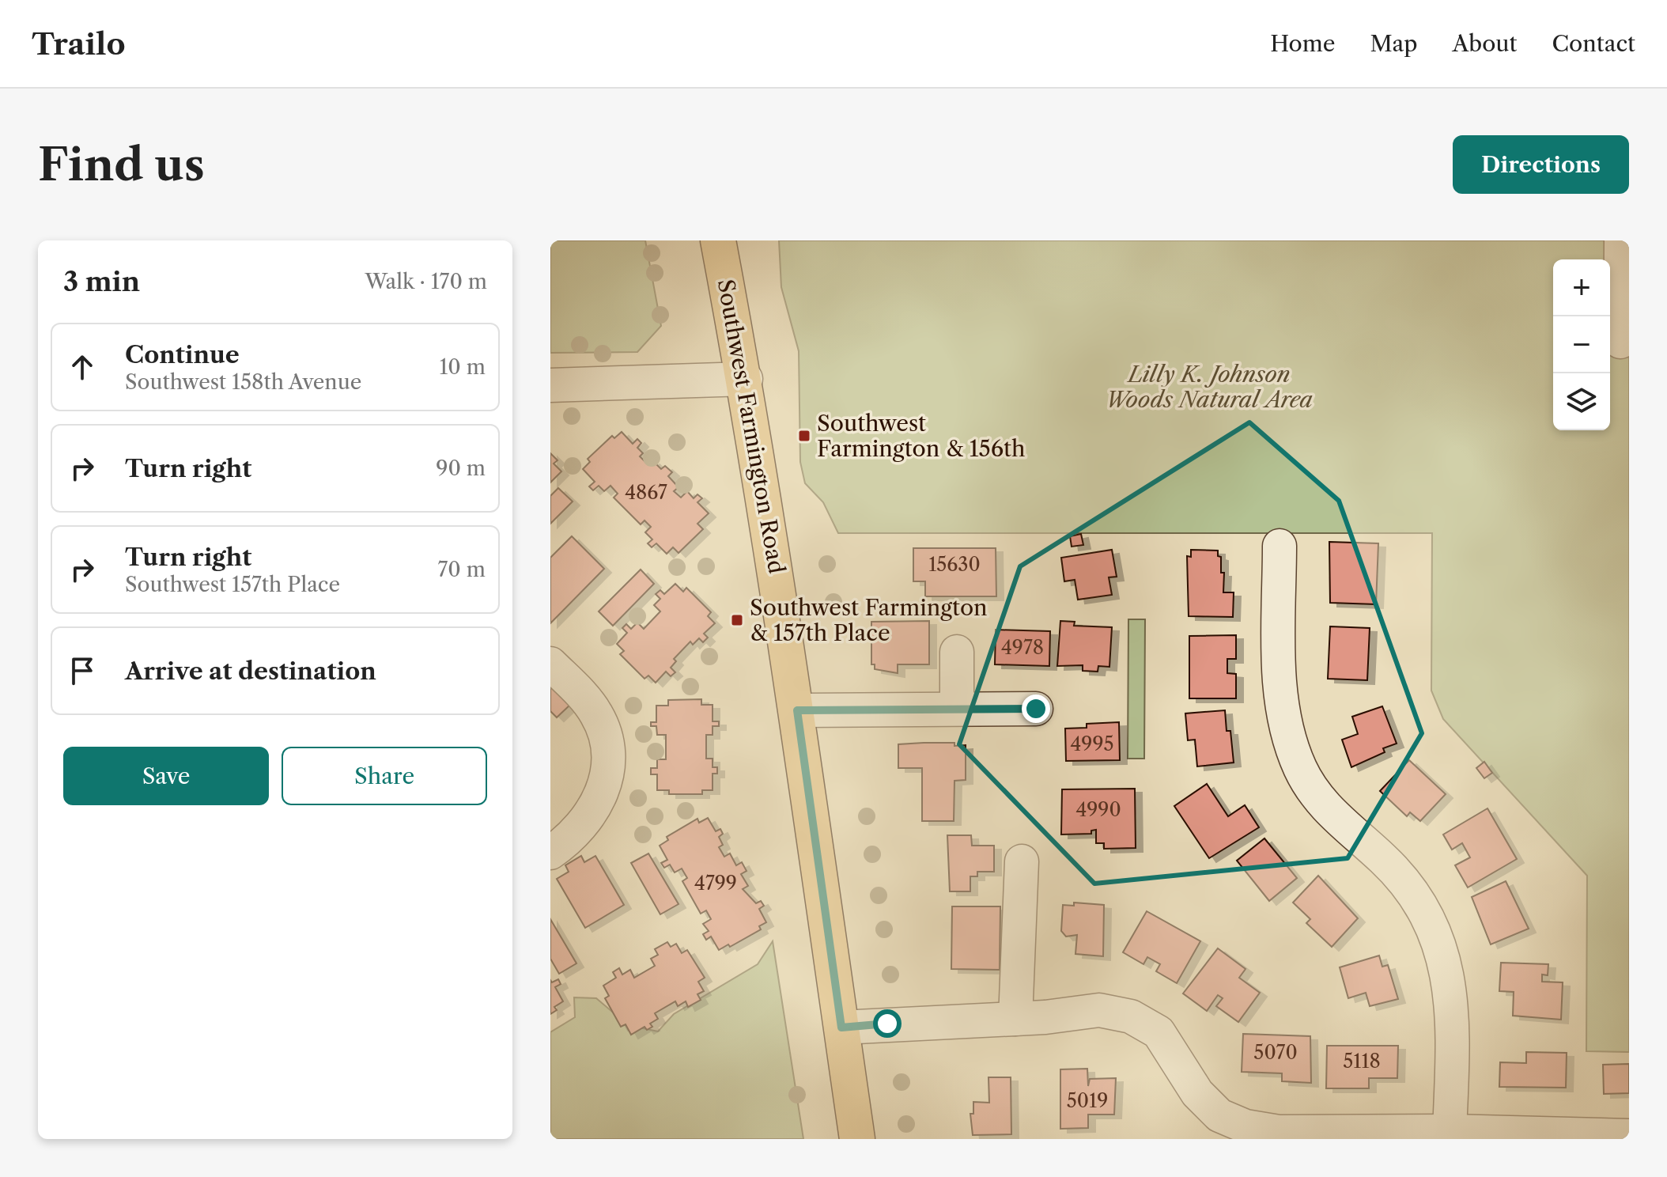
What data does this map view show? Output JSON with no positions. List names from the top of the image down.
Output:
{
  "streets": {
    "main road": ["Southwest Farmington Road"]
  },
  "parks": ["Lilly K. Johnson Woods Natural Area"],
  "places": {
    "transit": ["Southwest Farmington & 156th", "Southwest Farmington & 157th Place"]
  },
  "house_numbers": [
    "4867",
    "15630",
    "4978",
    "4995",
    "4990",
    "4799",
    "5070",
    "5118",
    "5019"
  ],
  "page": {
    "header": "Trailo",
    "nav": [
      "Home",
      "Map",
      "About",
      "Contact"
    ],
    "buttons": [
      "Directions",
      ["Save", "Share"]
    ],
    "title": "Find us",
    "heading": ["3 min", "Walk · 170 m"],
    "map_buttons": ["+", "−"],
    "list": [
      ["Continue", "Southwest 158th Avenue", "10 m"],
      ["Turn right", "90 m"],
      ["Turn right", "Southwest 157th Place", "70 m"],
      "Arrive at destination"
    ]
  }
}
